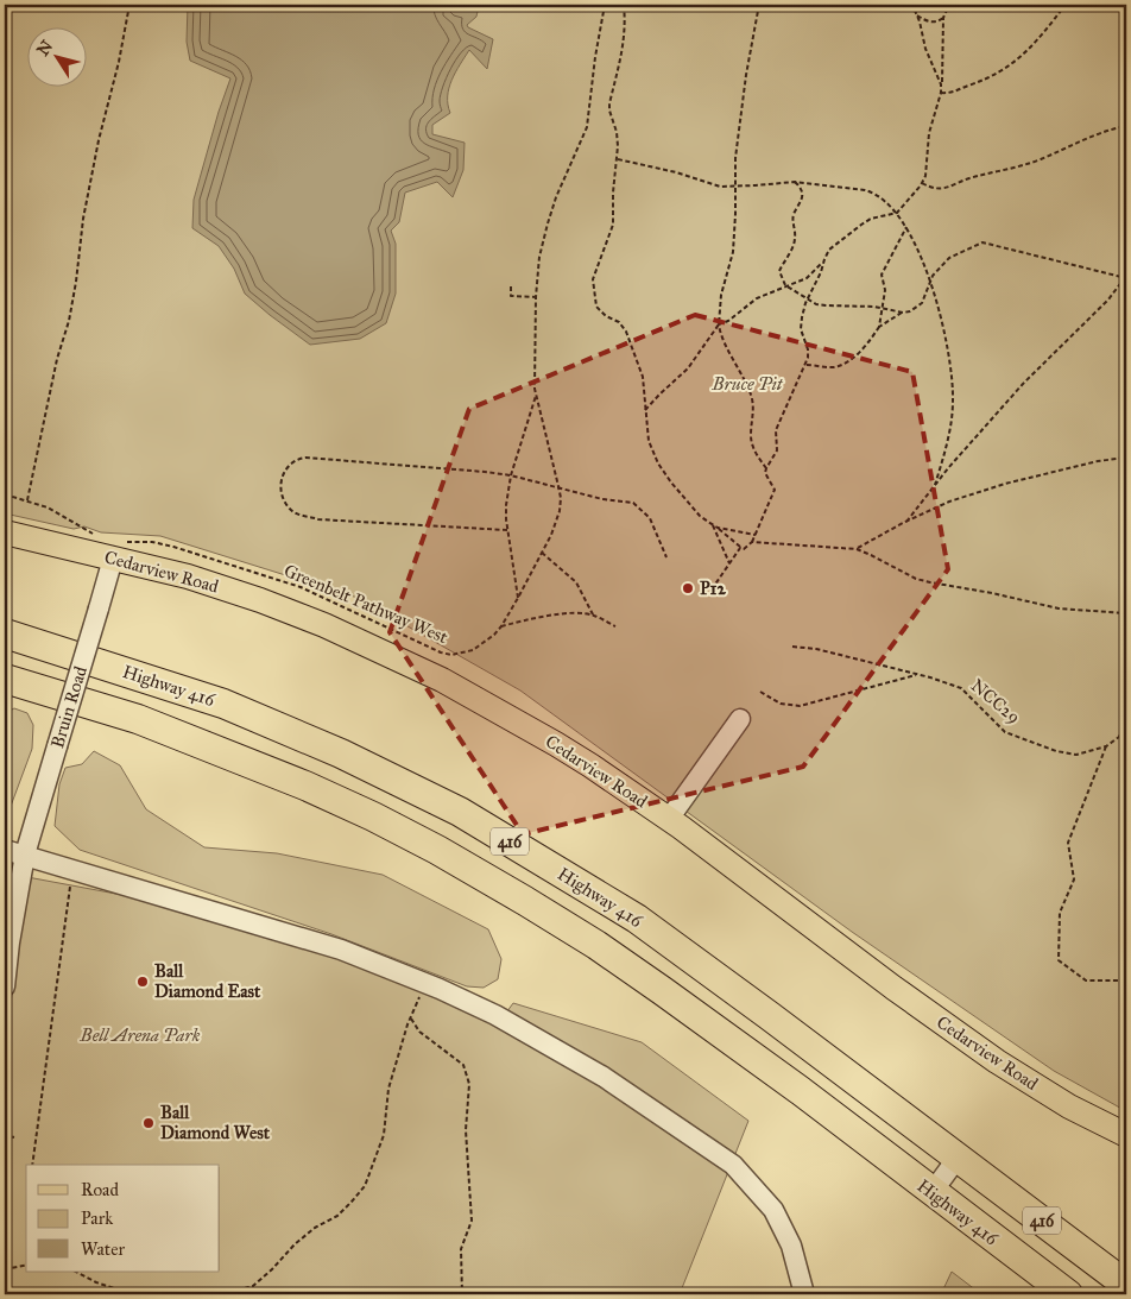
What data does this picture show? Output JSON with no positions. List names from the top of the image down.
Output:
{
  "streets": {
    "highway": ["Highway 416", "416"],
    "main road": ["Cedarview Road"],
    "street": ["Bruin Road"],
    "path": ["Greenbelt Pathway West", "NCC29"]
  },
  "crossings": [
    ["Cedarview Road", "Greenbelt Pathway West"],
    ["Cedarview Road", "Bruin Road"],
    ["Greenbelt Pathway West", "Bruin Road"]
  ],
  "parks": ["Bruce Pit", "Bell Arena Park"],
  "places": ["P12", "Ball Diamond East", "Ball Diamond West"],
  "legend": ["Road", "Park", "Water"],
  "north": "top left"
}
